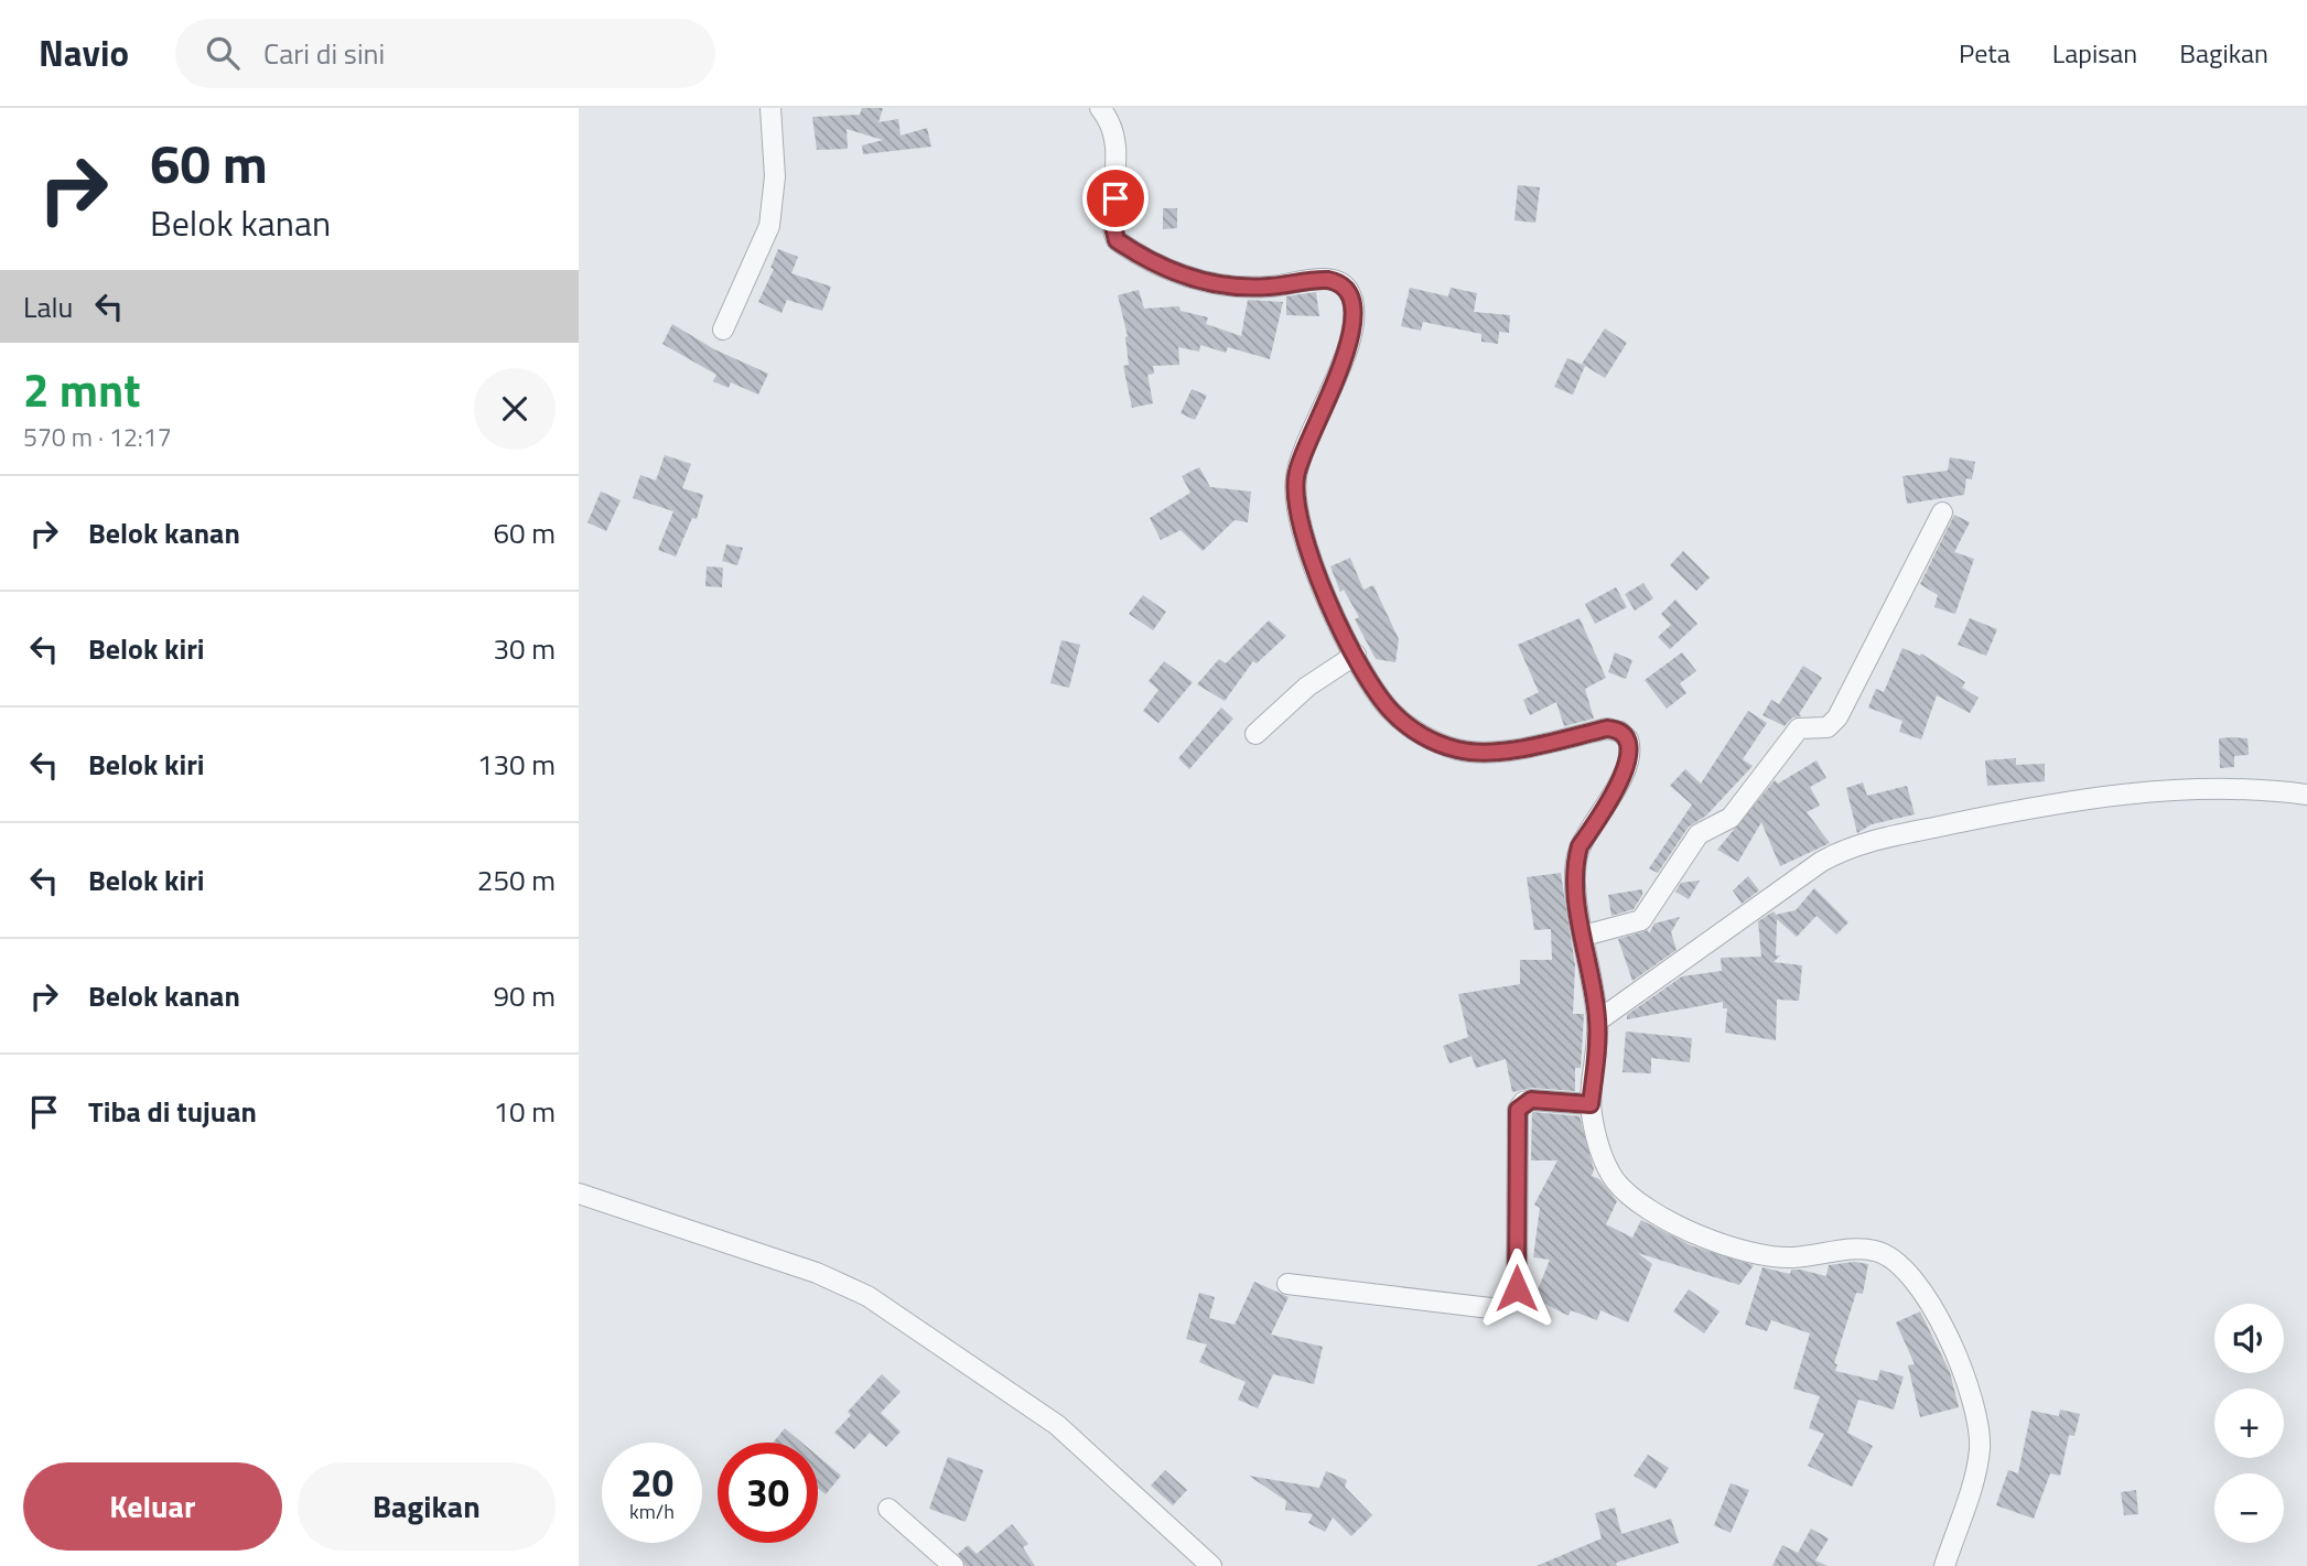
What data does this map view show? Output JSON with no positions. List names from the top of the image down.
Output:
{
  "page": {
    "header": "Navio",
    "search": "Cari di sini",
    "nav": ["Peta", "Lapisan", "Bagikan"],
    "turn": ["60 m", "Belok kanan"],
    "then": "Lalu",
    "heading": ["2 mnt", "570 m · 12:17"],
    "list": [
      {
        "name": "Belok kanan",
        "value": "60 m"
      },
      {
        "name": "Belok kiri",
        "value": "30 m"
      },
      {
        "name": "Belok kiri",
        "value": "130 m"
      },
      {
        "name": "Belok kiri",
        "value": "250 m"
      },
      {
        "name": "Belok kanan",
        "value": "90 m"
      },
      {
        "name": "Tiba di tujuan",
        "value": "10 m"
      }
    ],
    "map_buttons": ["+", "−"],
    "speed": "20 km/h",
    "limit": "30",
    "buttons": ["Keluar", "Bagikan"]
  }
}
